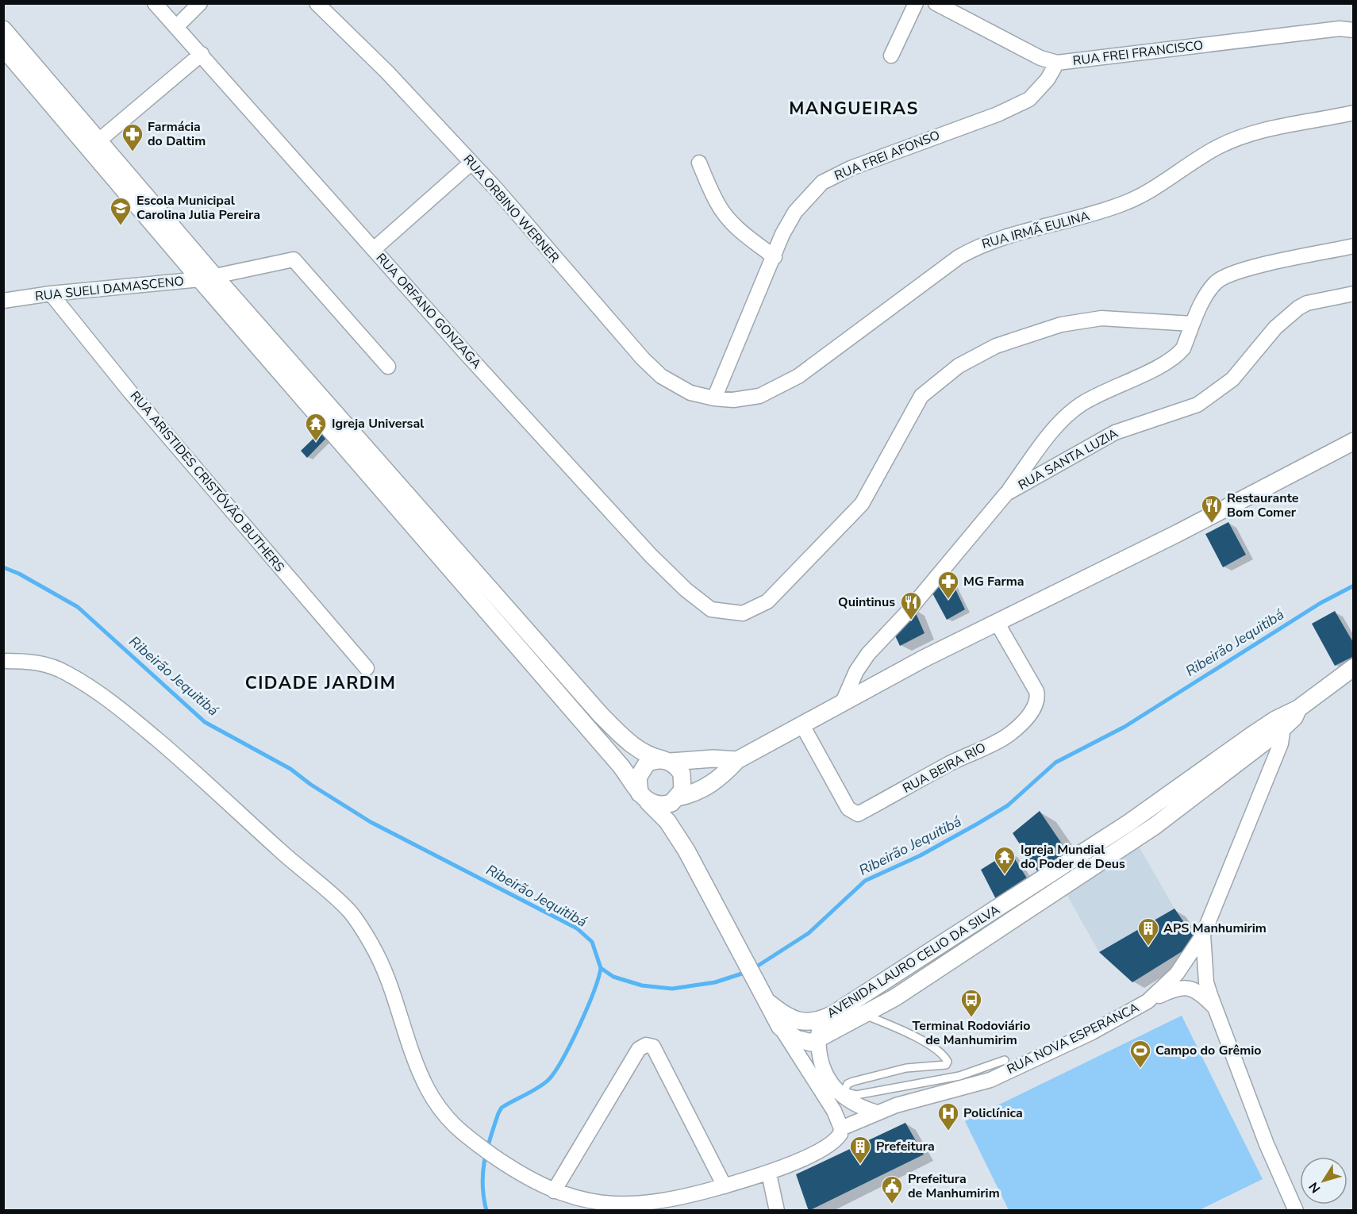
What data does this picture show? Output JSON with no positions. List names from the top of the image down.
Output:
{
  "streets": {
    "street": [
      "RUA FREI FRANCISCO",
      "RUA FREI AFONSO",
      "RUA ORBINO WERNER",
      "RUA IRMÃ EULINA",
      "RUA SUELI DAMASCENO",
      "RUA ORFANO GONZAGA",
      "RUA SANTA LUZIA",
      "RUA ARISTIDES CRISTÓVÃO BUTHERS",
      "RUA BEIRA RIO",
      "AVENIDA LAURO CELIO DA SILVA",
      "RUA NOVA ESPERANCA"
    ]
  },
  "crossings": [
    ["RUA FREI FRANCISCO", "RUA FREI AFONSO"],
    ["RUA FREI AFONSO", "RUA ORBINO WERNER"],
    ["RUA FREI AFONSO", "RUA IRMÃ EULINA"],
    ["RUA ORBINO WERNER", "RUA IRMÃ EULINA"],
    ["RUA SUELI DAMASCENO", "RUA ARISTIDES CRISTÓVÃO BUTHERS"],
    ["AVENIDA LAURO CELIO DA SILVA", "RUA NOVA ESPERANCA"]
  ],
  "districts": ["MANGUEIRAS", "CIDADE JARDIM"],
  "water": ["Ribeirão Jequitibá"],
  "places": {
    "pharmacy": ["Farmácia do Daltim", "MG Farma"],
    "school or university": ["Escola Municipal Carolina Julia Pereira"],
    "temple": ["Igreja Universal", "Igreja Mundial do Poder de Deus"],
    "restaurant": ["Restaurante Bom Comer", "Quintinus"],
    "building": ["APS Manhumirim", "Prefeitura"],
    "bus stop": ["Terminal Rodoviário de Manhumirim"],
    "sports": ["Campo do Grêmio"],
    "hospital": ["Policlínica"],
    "public building": ["Prefeitura de Manhumirim"]
  },
  "north": "bottom left"
}
